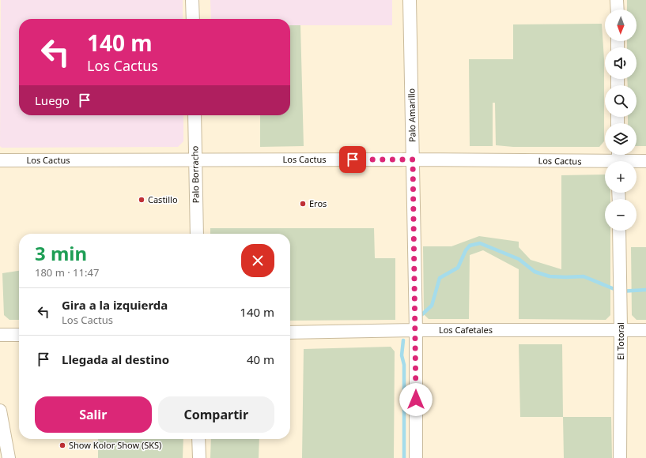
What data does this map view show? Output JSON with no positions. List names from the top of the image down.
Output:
{
  "streets": {
    "street": [
      "Palo Amarillo",
      "Los Cactus",
      "Palo Borracho",
      "Los Cafetales",
      "El Totoral"
    ]
  },
  "crossings": [
    ["Palo Amarillo", "Los Cactus"],
    ["Palo Amarillo", "Los Cafetales"],
    ["Los Cactus", "Palo Borracho"],
    ["Los Cafetales", "El Totoral"]
  ],
  "places": ["Castillo", "Eros", "Show Kolor Show (SKS)"],
  "north": "bottom",
  "page": {
    "map_buttons": ["+", "−"],
    "turn": ["140 m", "Los Cactus"],
    "then": "Luego",
    "heading": ["3 min", "180 m · 11:47"],
    "list": [
      {
        "name": "Gira a la izquierda",
        "note": "Los Cactus",
        "value": "140 m"
      },
      {
        "name": "Llegada al destino",
        "value": "40 m"
      }
    ],
    "buttons": ["Salir", "Compartir"]
  }
}
